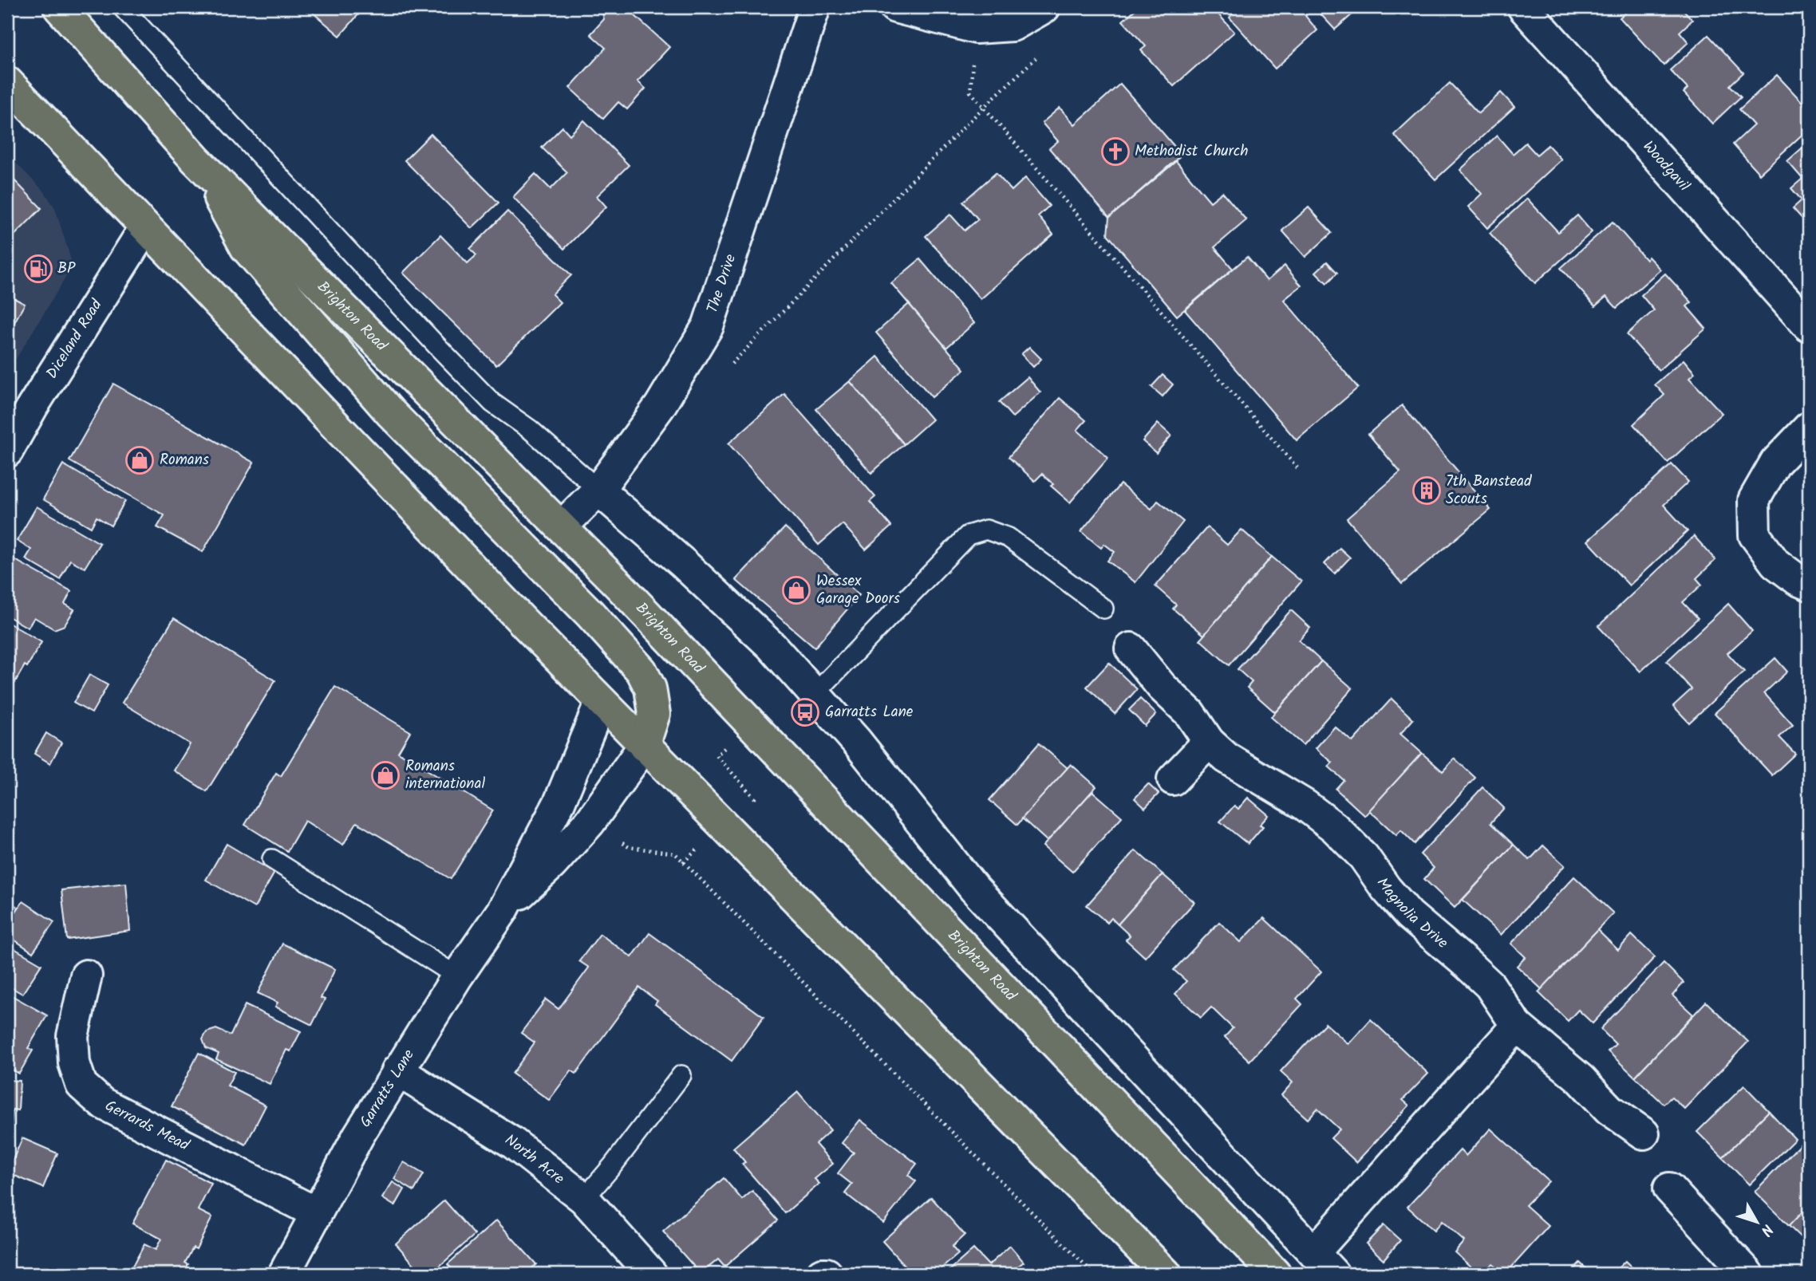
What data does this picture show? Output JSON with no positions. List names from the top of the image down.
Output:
{
  "streets": {
    "highway": ["Brighton Road"],
    "street": [
      "Woodgavil",
      "The Drive",
      "Diceland Road",
      "Magnolia Drive",
      "Garratts Lane",
      "Gerrards Mead",
      "North Acre"
    ]
  },
  "crossings": [
    ["The Drive", "Brighton Road"],
    ["Garratts Lane", "Gerrards Mead"],
    ["Garratts Lane", "North Acre"]
  ],
  "places": {
    "church": ["Methodist Church"],
    "fuel station": ["BP"],
    "shop": ["Romans", "Wessex Garage Doors", "Romans international"],
    "building": ["7th Banstead Scouts"],
    "bus stop": ["Garratts Lane"]
  },
  "north": "bottom right"
}
